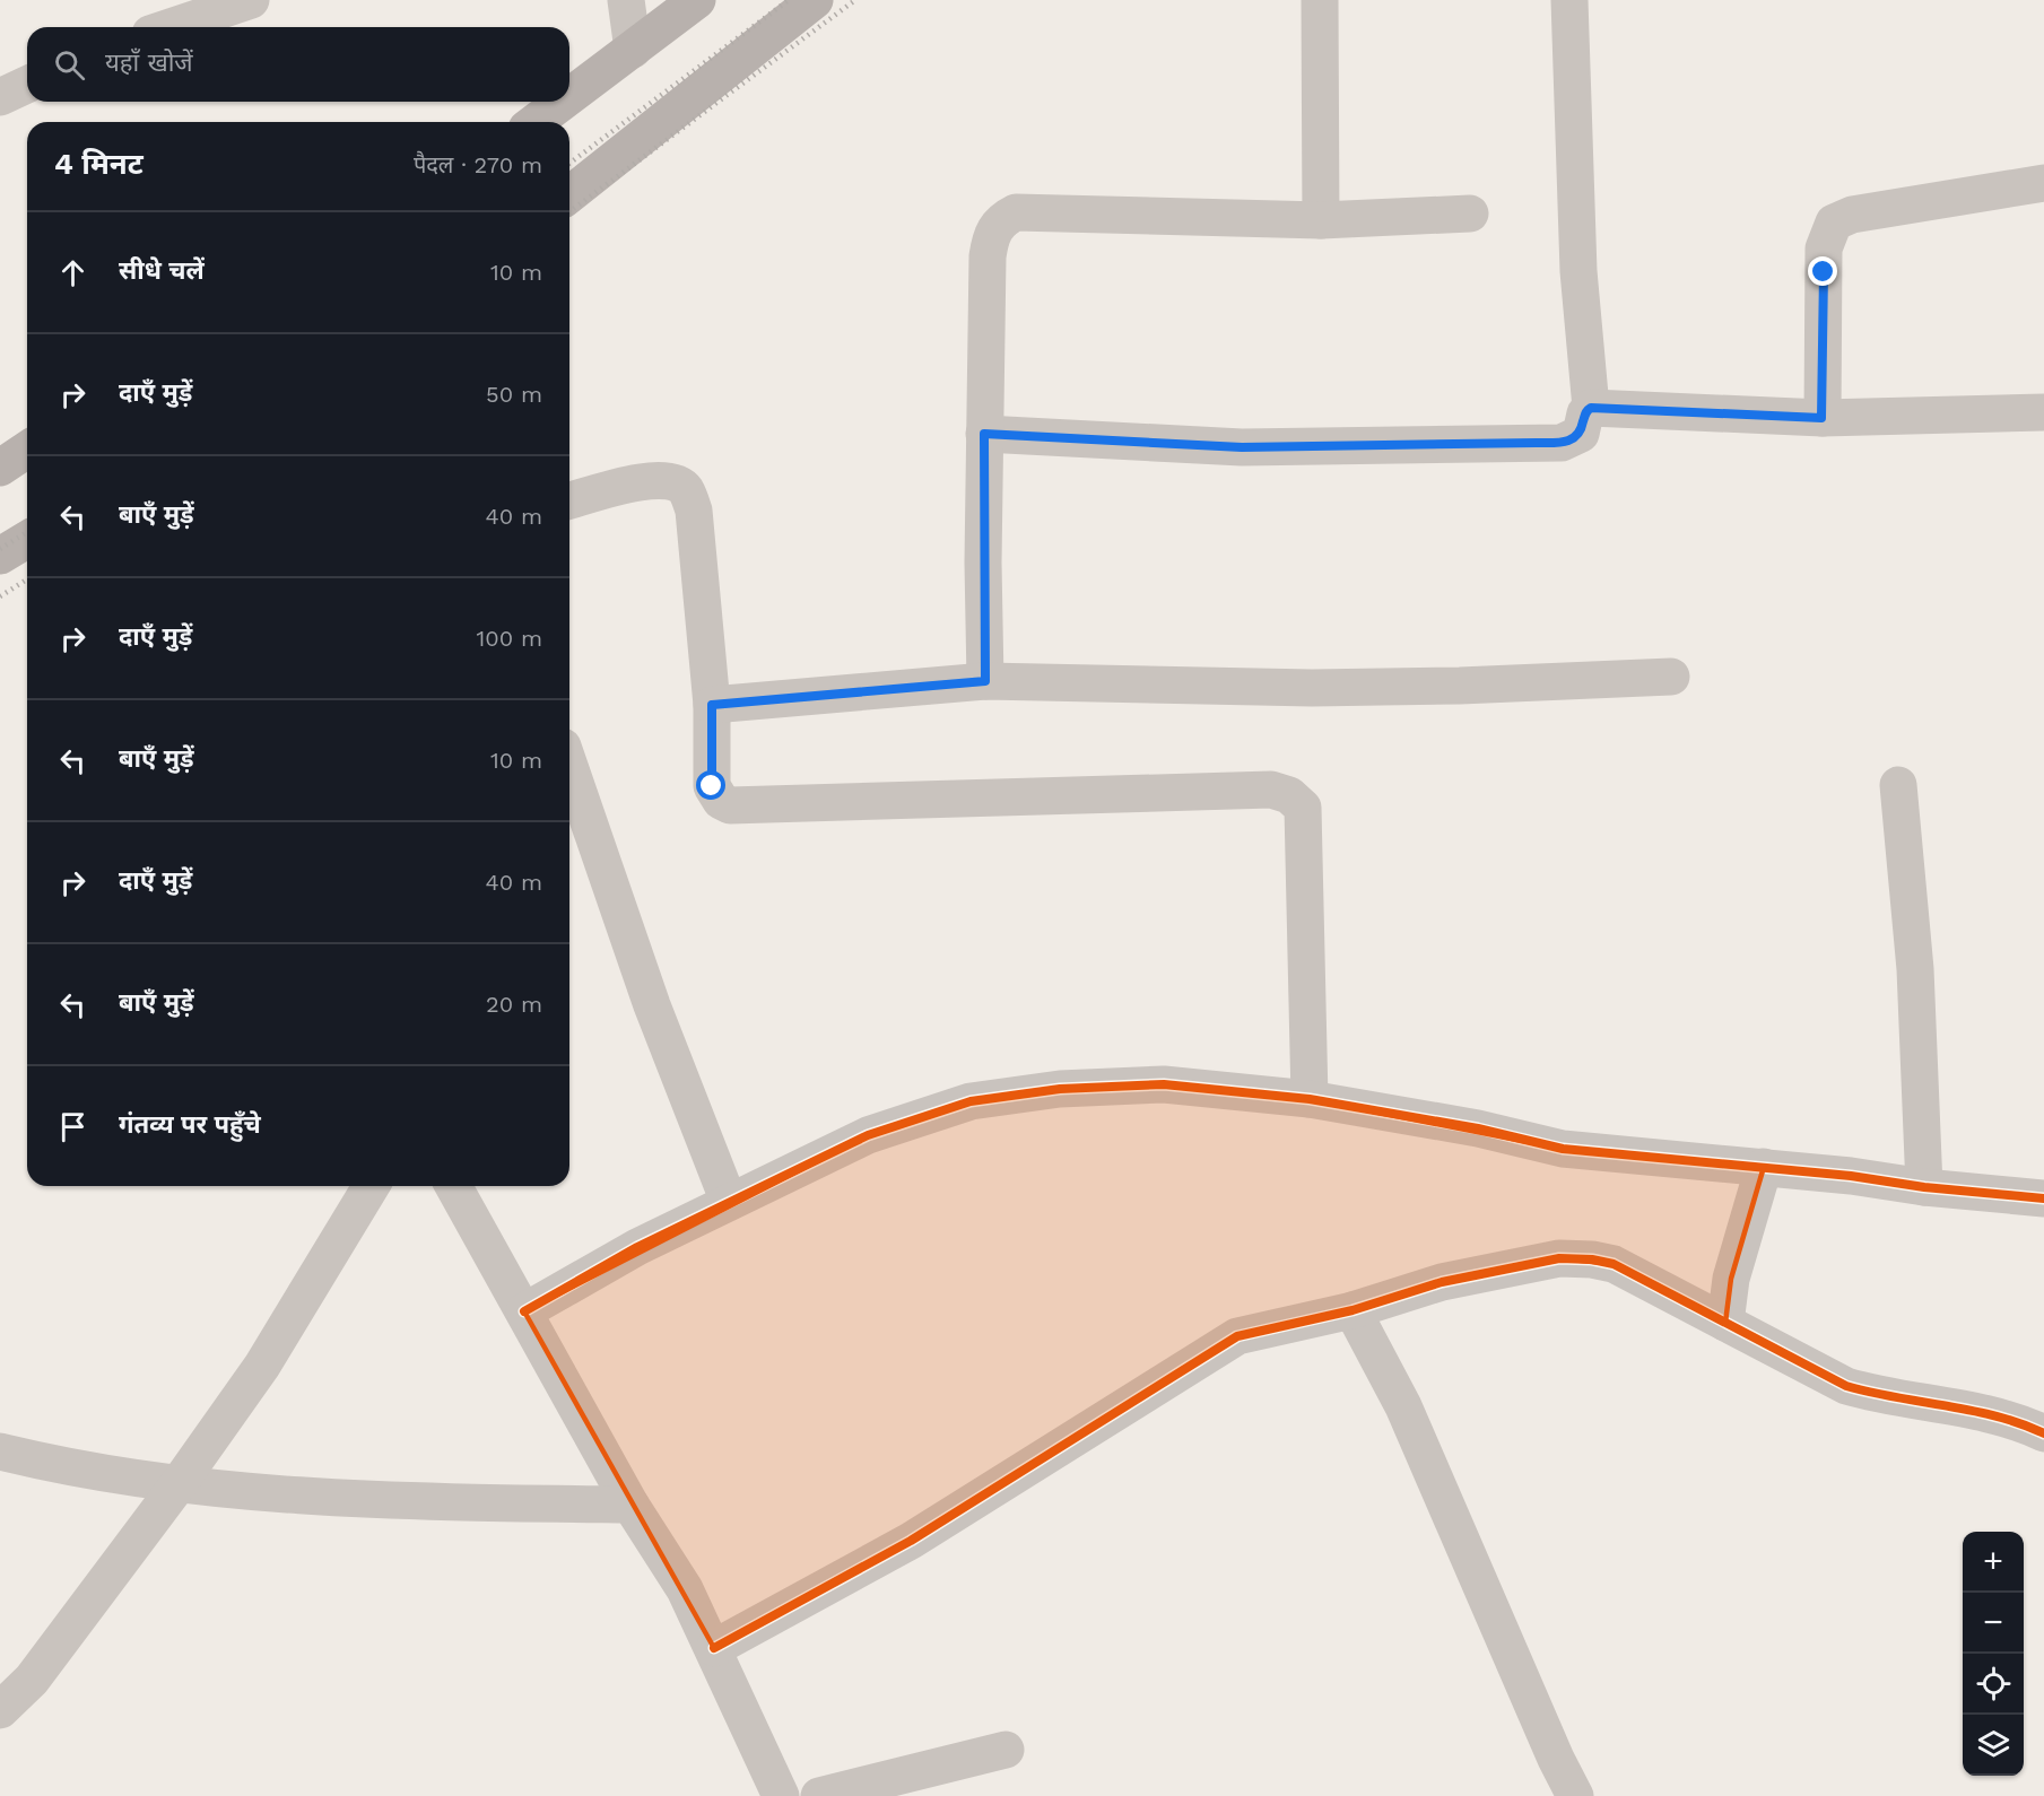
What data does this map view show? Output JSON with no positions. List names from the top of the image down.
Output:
{
  "page": {
    "search": "यहाँ खोजें",
    "heading": ["4 मिनट", "पैदल · 270 m"],
    "list": [
      ["सीधे चलें", "10 m"],
      ["दाएँ मुड़ें", "50 m"],
      ["बाएँ मुड़ें", "40 m"],
      ["दाएँ मुड़ें", "100 m"],
      ["बाएँ मुड़ें", "10 m"],
      ["दाएँ मुड़ें", "40 m"],
      ["बाएँ मुड़ें", "20 m"],
      "गंतव्य पर पहुँचे"
    ],
    "map_buttons": ["+", "−"]
  }
}
